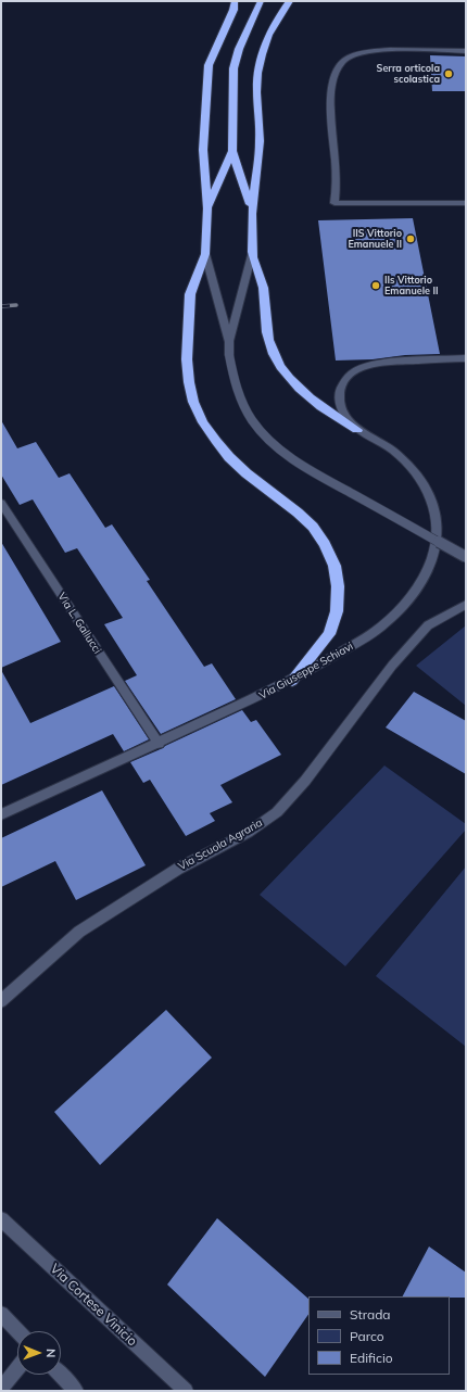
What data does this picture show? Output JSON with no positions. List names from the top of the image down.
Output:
{
  "streets": {
    "street": [
      "Via L. Gallucci",
      "Via Giuseppe Schiavi",
      "Via Scuola Agraria",
      "Via Cortese Vinicio"
    ]
  },
  "crossings": [
    ["Via L. Gallucci", "Via Giuseppe Schiavi"]
  ],
  "places": ["Serra orticola scolastica", "IIS Vittorio Emanuele II", "IIs Vittorio Emanuele II"],
  "legend": ["Strada", "Parco", "Edificio"],
  "north": "right"
}
